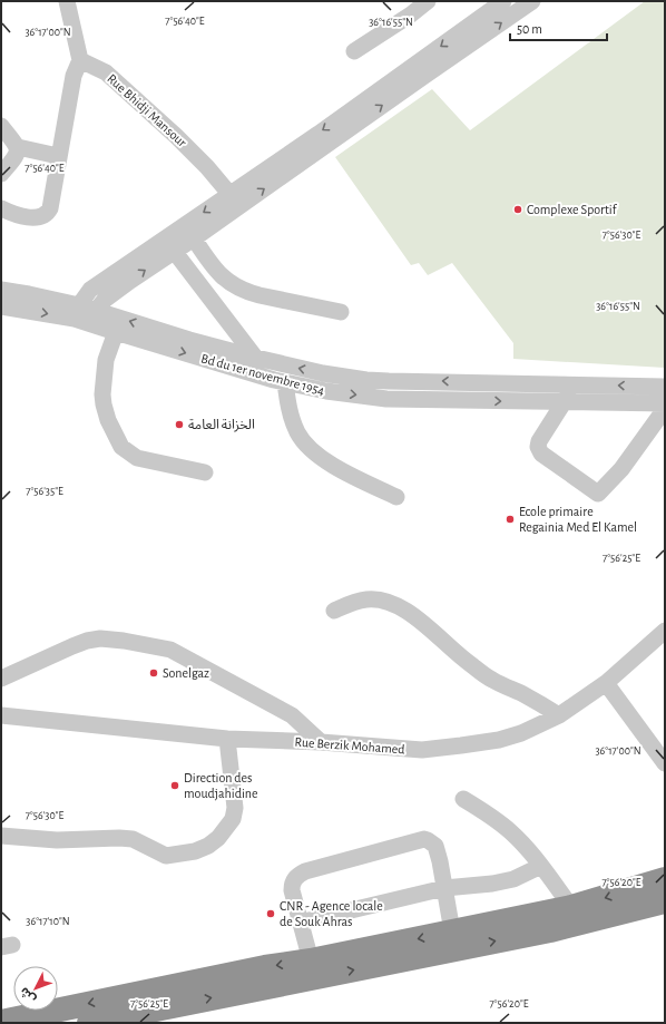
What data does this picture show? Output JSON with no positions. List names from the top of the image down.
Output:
{
  "streets": {
    "street": ["Rue Bhidji Mansour", "Bd du 1er novembre 1954", "Rue Berzik Mohamed"]
  },
  "places": [
    "Complexe Sportif",
    "الخزانة العامة",
    "Ecole primaire Regainia Med El Kamel",
    "Sonelgaz",
    "Direction des moudjahidine",
    "CNR - Agence locale de Souk Ahras"
  ],
  "scale_bar": "50 m",
  "north": "bottom left",
  "coordinates": [
    "7°56'40\"E",
    "36°16'55\"N",
    "36°17'00\"N",
    "7°56'30\"E",
    "7°56'35\"E",
    "7°56'25\"E",
    "7°56'20\"E",
    "36°17'10\"N"
  ]
}
